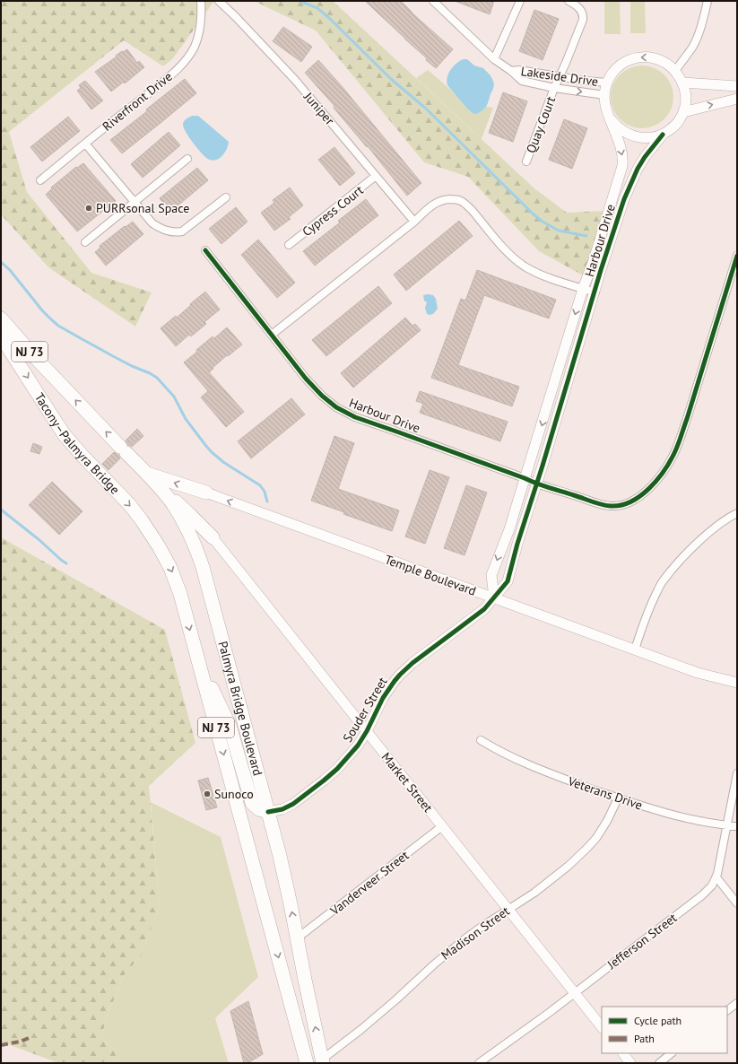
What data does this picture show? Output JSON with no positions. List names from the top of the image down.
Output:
{
  "streets": {
    "highway": ["NJ 73", "Tacony–Palmyra Bridge", "Palmyra Bridge Boulevard"],
    "street": [
      "Lakeside Drive",
      "Riverfront Drive",
      "Juniper",
      "Quay Court",
      "Cypress Court",
      "Harbour Drive",
      "Temple Boulevard",
      "Souder Street",
      "Market Street",
      "Veterans Drive",
      "Vanderveer Street",
      "Madison Street",
      "Jefferson Street"
    ]
  },
  "crossings": [
    ["Lakeside Drive", "Quay Court"],
    ["Lakeside Drive", "Harbour Drive"],
    ["Juniper", "Cypress Court"],
    ["Juniper", "Harbour Drive"],
    ["Harbour Drive", "Temple Boulevard"],
    ["Harbour Drive", "Souder Street"],
    ["NJ 73", "Tacony–Palmyra Bridge"],
    ["Tacony–Palmyra Bridge", "Palmyra Bridge Boulevard"],
    ["Temple Boulevard", "Souder Street"],
    ["Palmyra Bridge Boulevard", "Souder Street"],
    ["Palmyra Bridge Boulevard", "Vanderveer Street"],
    ["Palmyra Bridge Boulevard", "Madison Street"],
    ["Souder Street", "Market Street"],
    ["Market Street", "Vanderveer Street"],
    ["Market Street", "Madison Street"],
    ["Market Street", "Jefferson Street"],
    ["Veterans Drive", "Madison Street"],
    ["Veterans Drive", "Jefferson Street"]
  ],
  "one_way": ["Temple Boulevard"],
  "places": ["PURRsonal Space", "Sunoco"],
  "legend": ["Cycle path", "Path"]
}
